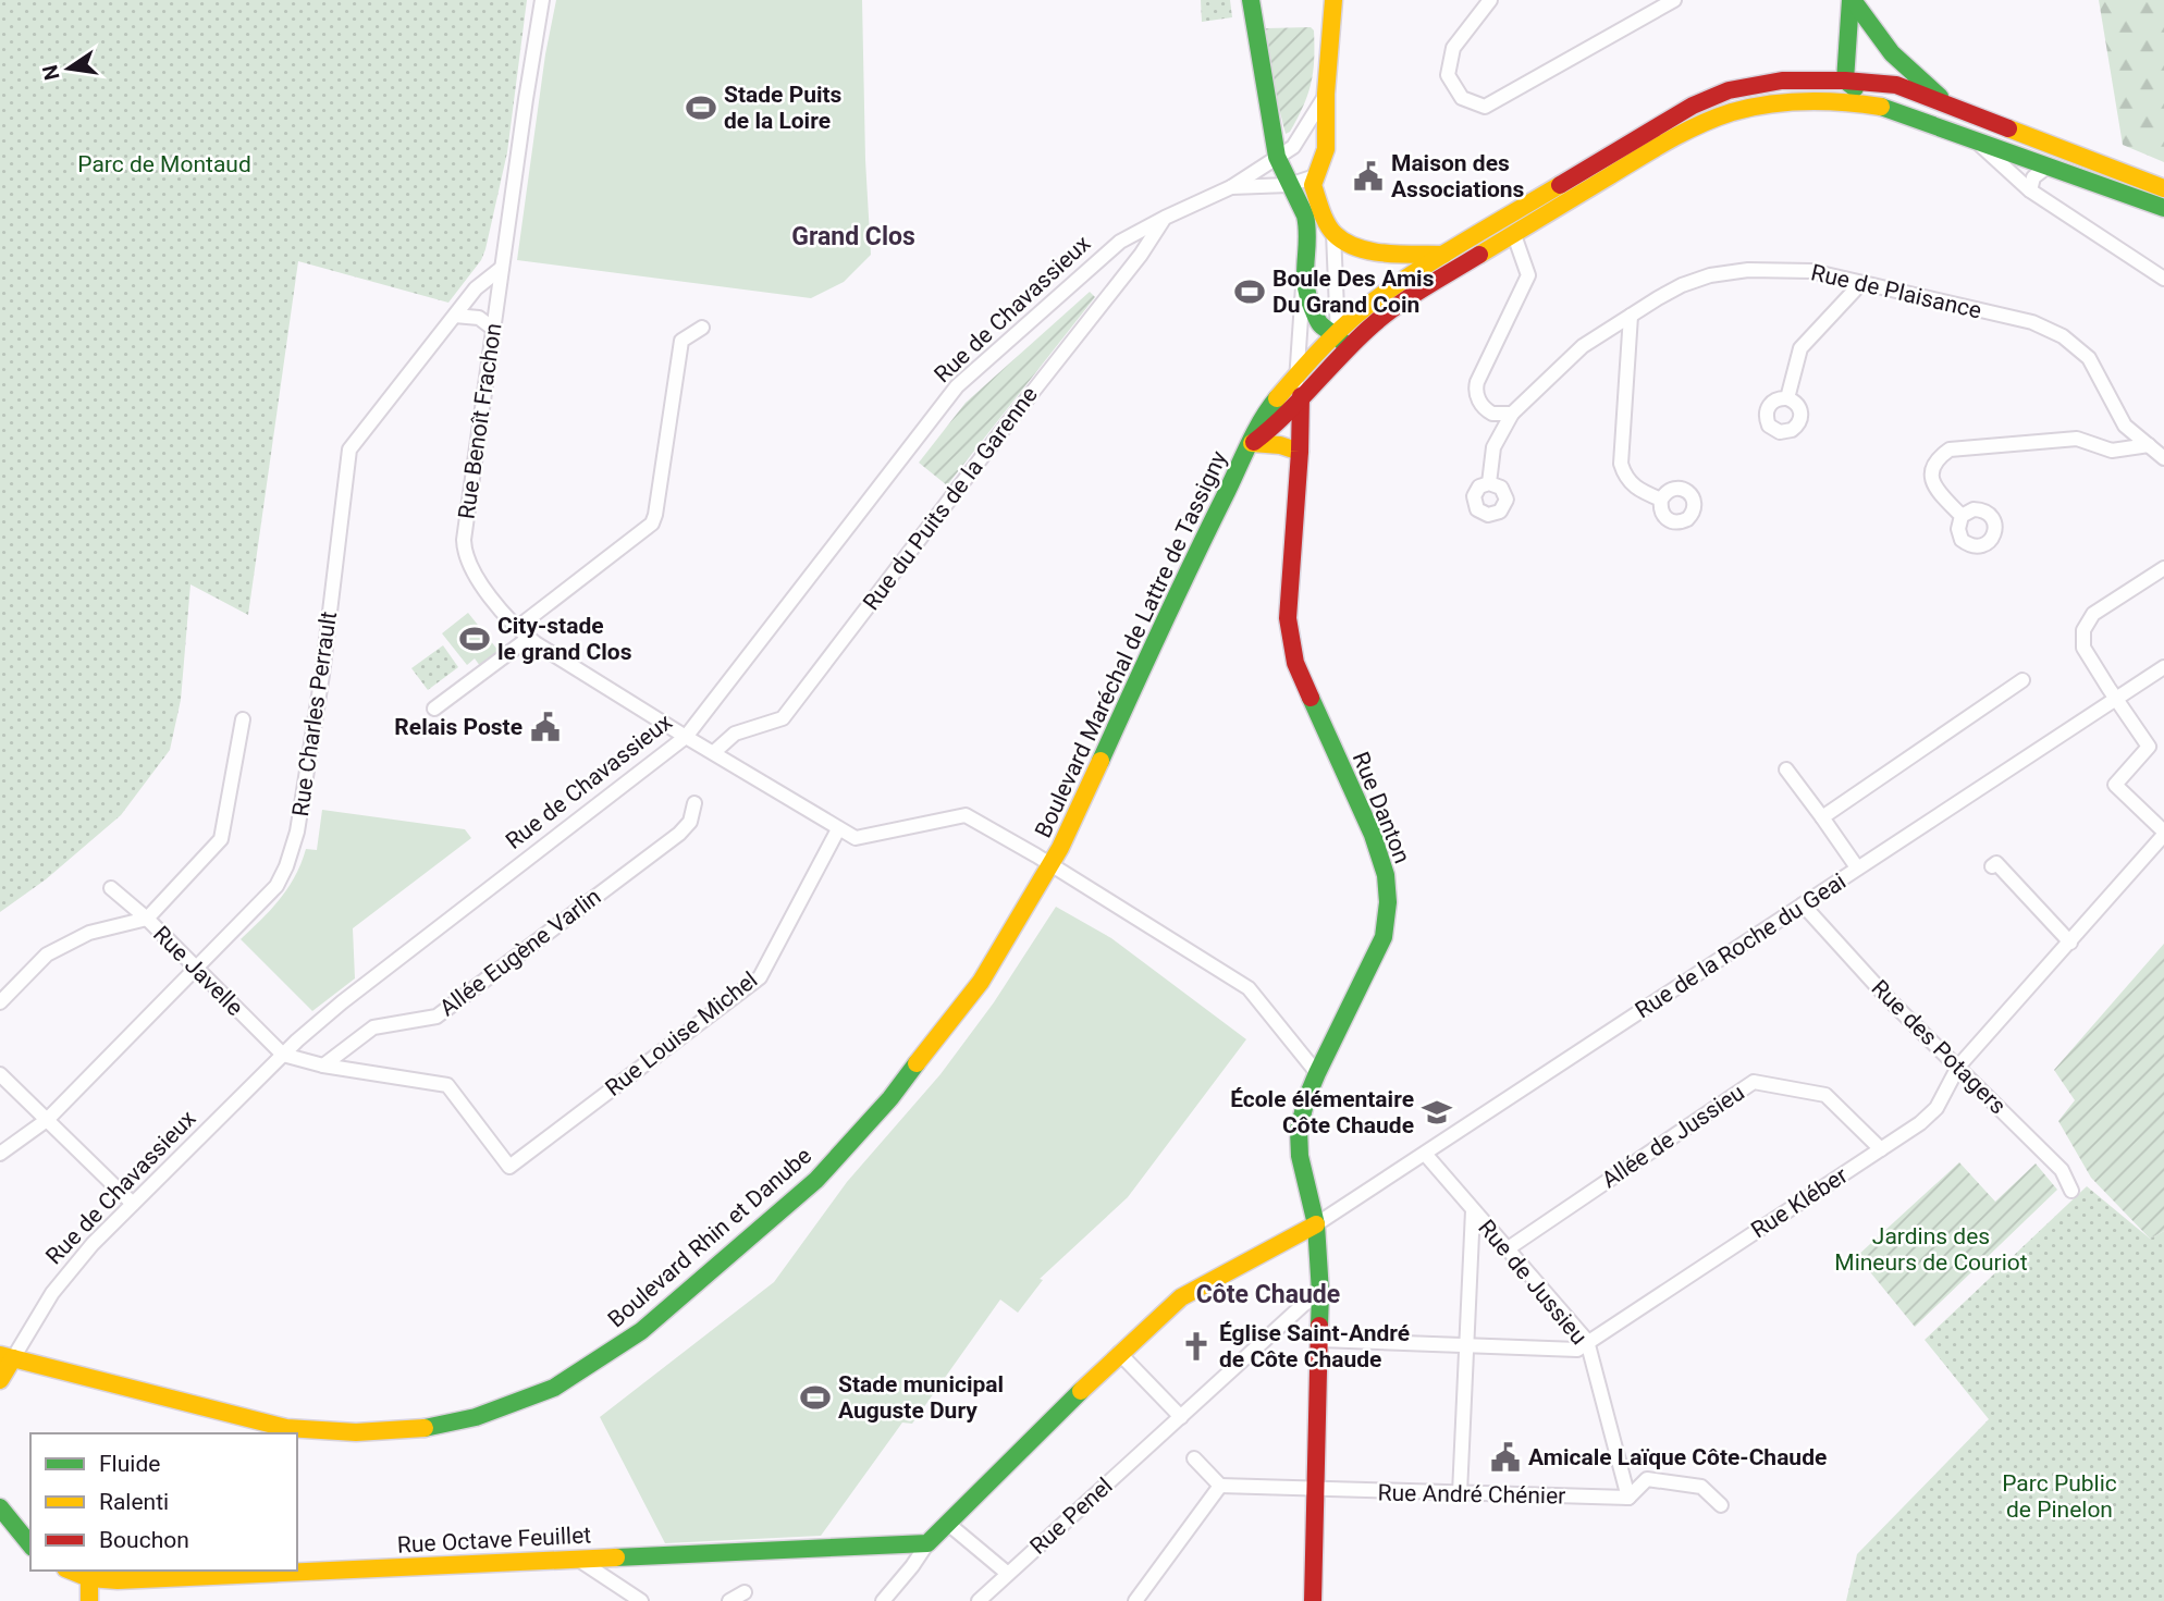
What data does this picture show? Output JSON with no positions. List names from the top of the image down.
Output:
{
  "streets": {
    "street": [
      "Rue de Plaisance",
      "Rue de Chavassieux",
      "Rue Benoît Frachon",
      "Rue du Puits de la Garenne",
      "Boulevard Maréchal de Lattre de Tassigny",
      "Rue Charles Perrault",
      "Rue Danton",
      "Rue de la Roche du Geai",
      "Allée Eugène Varlin",
      "Rue Javelle",
      "Rue Louise Michel",
      "Rue des Potagers",
      "Allée de Jussieu",
      "Rue Kléber",
      "Boulevard Rhin et Danube",
      "Rue de Jussieu",
      "Rue André Chénier",
      "Rue Penel",
      "Rue Octave Feuillet"
    ]
  },
  "crossings": [
    ["Rue de Chavassieux", "Rue Benoît Frachon"],
    ["Rue de Chavassieux", "Rue du Puits de la Garenne"],
    ["Rue de Chavassieux", "Rue Javelle"],
    ["Rue de Chavassieux", "Boulevard Rhin et Danube"],
    ["Rue Benoît Frachon", "Rue du Puits de la Garenne"],
    ["Rue Benoît Frachon", "Rue Charles Perrault"],
    ["Rue Benoît Frachon", "Rue Louise Michel"],
    ["Boulevard Maréchal de Lattre de Tassigny", "Rue Danton"],
    ["Boulevard Maréchal de Lattre de Tassigny", "Boulevard Rhin et Danube"],
    ["Rue Charles Perrault", "Rue Javelle"],
    ["Rue Danton", "Rue de la Roche du Geai"],
    ["Rue Danton", "Rue Kléber"],
    ["Rue Danton", "Rue André Chénier"],
    ["Rue Danton", "Rue Penel"],
    ["Rue de la Roche du Geai", "Rue des Potagers"],
    ["Rue de la Roche du Geai", "Rue Kléber"],
    ["Rue de la Roche du Geai", "Rue de Jussieu"],
    ["Allée Eugène Varlin", "Rue Louise Michel"],
    ["Rue des Potagers", "Rue Kléber"],
    ["Allée de Jussieu", "Rue Kléber"],
    ["Allée de Jussieu", "Rue de Jussieu"],
    ["Rue Kléber", "Rue de Jussieu"],
    ["Rue de Jussieu", "Rue André Chénier"]
  ],
  "districts": ["Grand Clos", "Côte Chaude"],
  "parks": ["Parc de Montaud", "Jardins des Mineurs de Couriot", "Parc Public de Pinelon"],
  "places": {
    "sports": [
      "Stade Puits de la Loire",
      "Boule Des Amis Du Grand Coin",
      "City-stade le grand Clos",
      "Stade municipal Auguste Dury"
    ],
    "public building": ["Maison des Associations", "Relais Poste", "Amicale Laïque Côte-Chaude"],
    "school or university": ["École élémentaire Côte Chaude"],
    "church": ["Église Saint-André de Côte Chaude"]
  },
  "legend": ["Fluide", "Ralenti", "Bouchon"],
  "north": "left"
}
